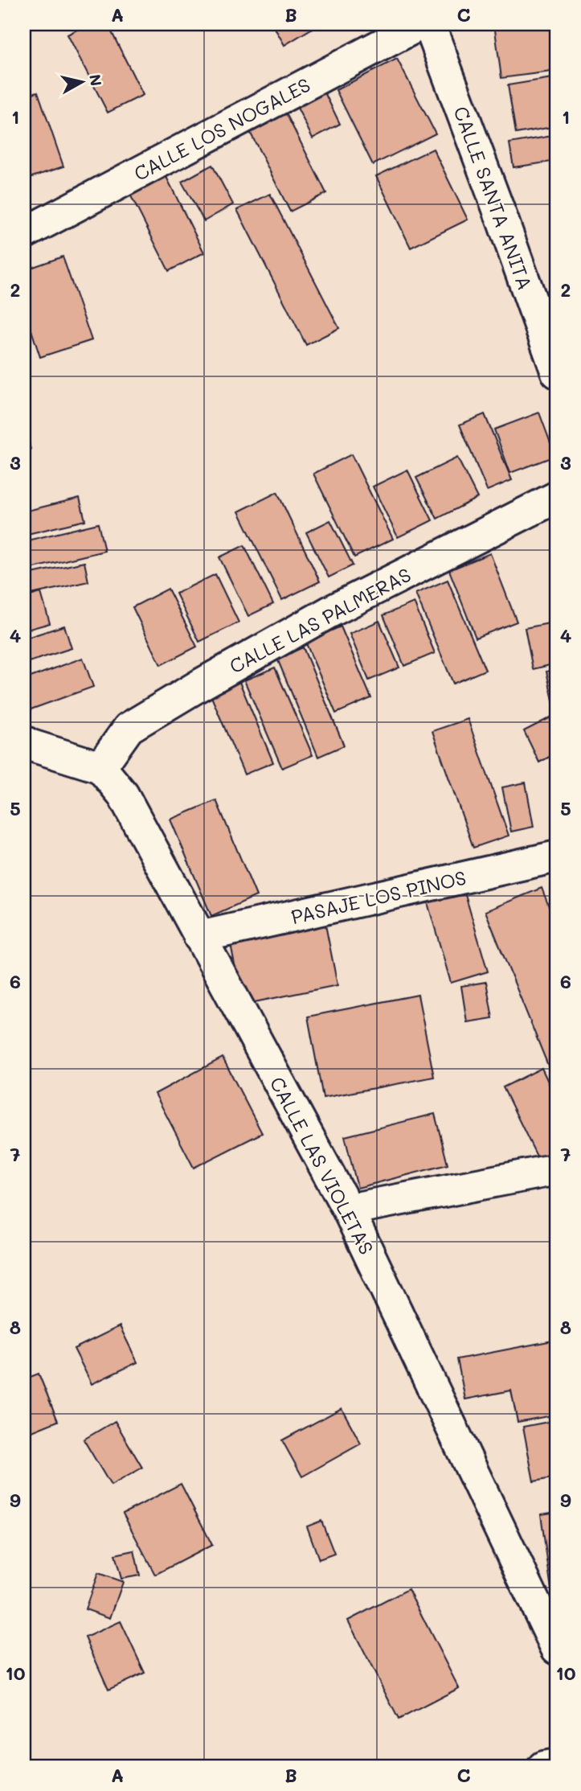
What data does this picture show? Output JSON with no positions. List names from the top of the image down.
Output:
{
  "streets": {
    "street": [
      "CALLE LOS NOGALES",
      "CALLE SANTA ANITA",
      "CALLE LAS PALMERAS",
      "PASAJE LOS PINOS",
      "CALLE LAS VIOLETAS"
    ]
  },
  "crossings": [
    ["CALLE LAS PALMERAS", "CALLE LAS VIOLETAS"],
    ["PASAJE LOS PINOS", "CALLE LAS VIOLETAS"]
  ],
  "north": "right",
  "grid": {
    "columns": ["A", "B", "C"],
    "rows": [
      "1",
      "2",
      "3",
      "4",
      "5",
      "6",
      "7",
      "8",
      "9",
      "10"
    ]
  }
}
